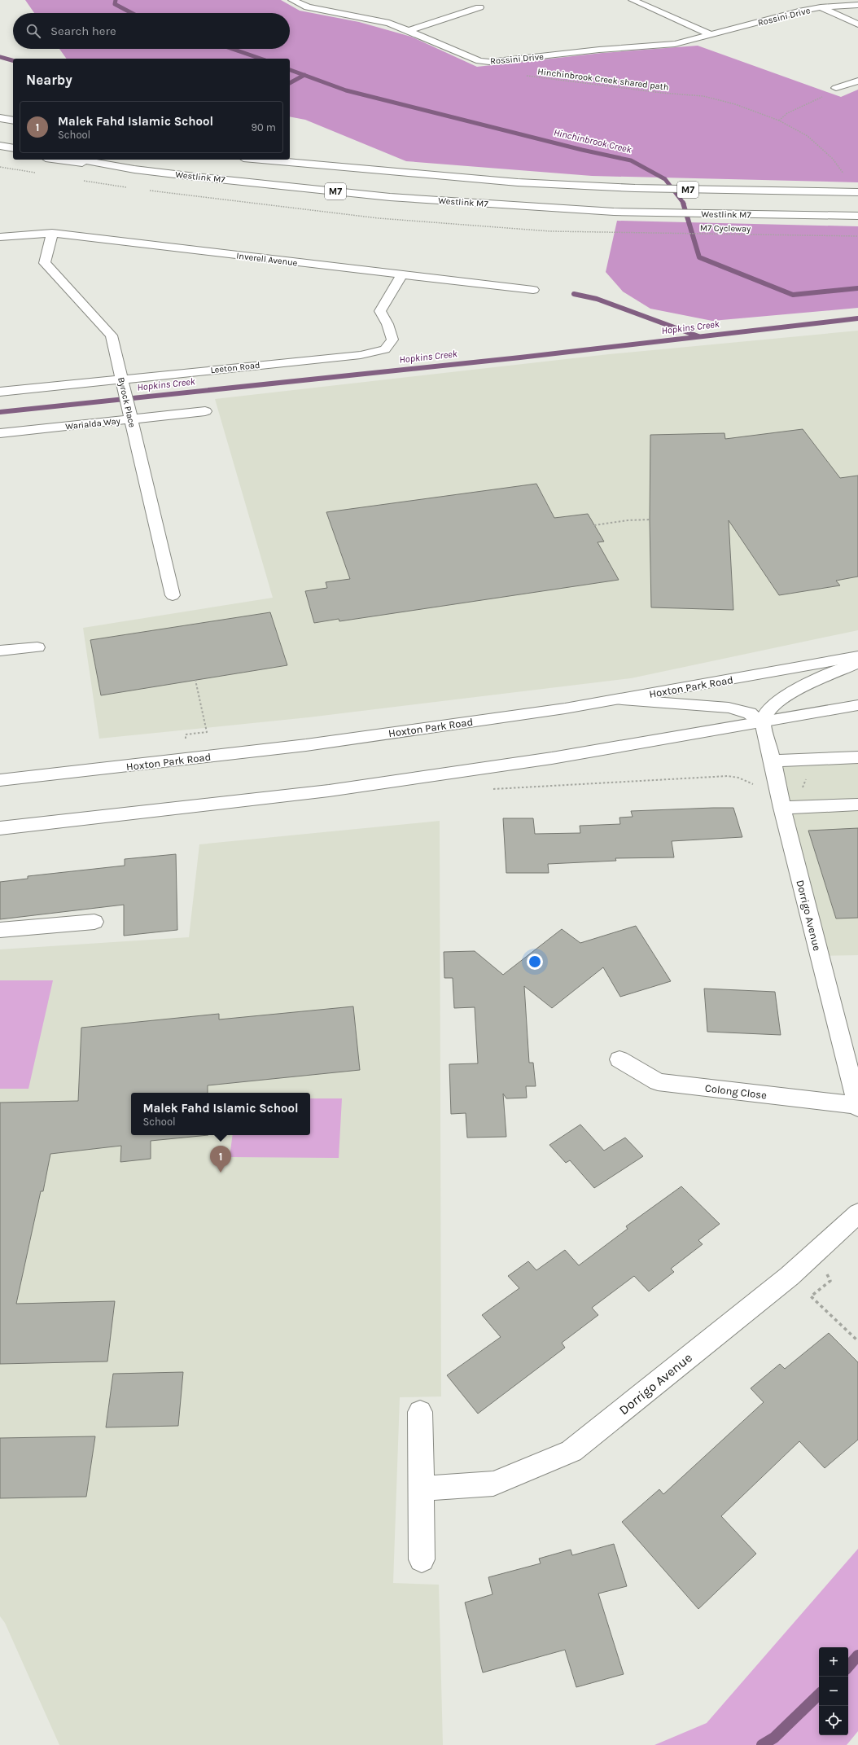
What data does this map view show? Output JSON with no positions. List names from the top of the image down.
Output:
{
  "streets": {
    "main road": [
      "Rossini Drive",
      "Westlink M7",
      "M7",
      "Inverell Avenue",
      "Leeton Road",
      "Byrock Place",
      "Warialda Way",
      "Hoxton Park Road",
      "Dorrigo Avenue",
      "Colong Close"
    ],
    "path": ["Hinchinbrook Creek shared path", "M7 Cycleway"]
  },
  "crossings": [
    ["Inverell Avenue", "Leeton Road"],
    ["Inverell Avenue", "Byrock Place"],
    ["Leeton Road", "Byrock Place"],
    ["Byrock Place", "Warialda Way"],
    ["Dorrigo Avenue", "Colong Close"]
  ],
  "water": ["Hinchinbrook Creek", "Hopkins Creek"],
  "page": {
    "search": "Search here",
    "heading": "Nearby",
    "list": [
      {
        "mark": "1",
        "name": "Malek Fahd Islamic School",
        "note": "School",
        "value": "90 m"
      }
    ],
    "popup": ["Malek Fahd Islamic School", "School"],
    "pins": "1",
    "map_buttons": ["+", "−"]
  }
}
